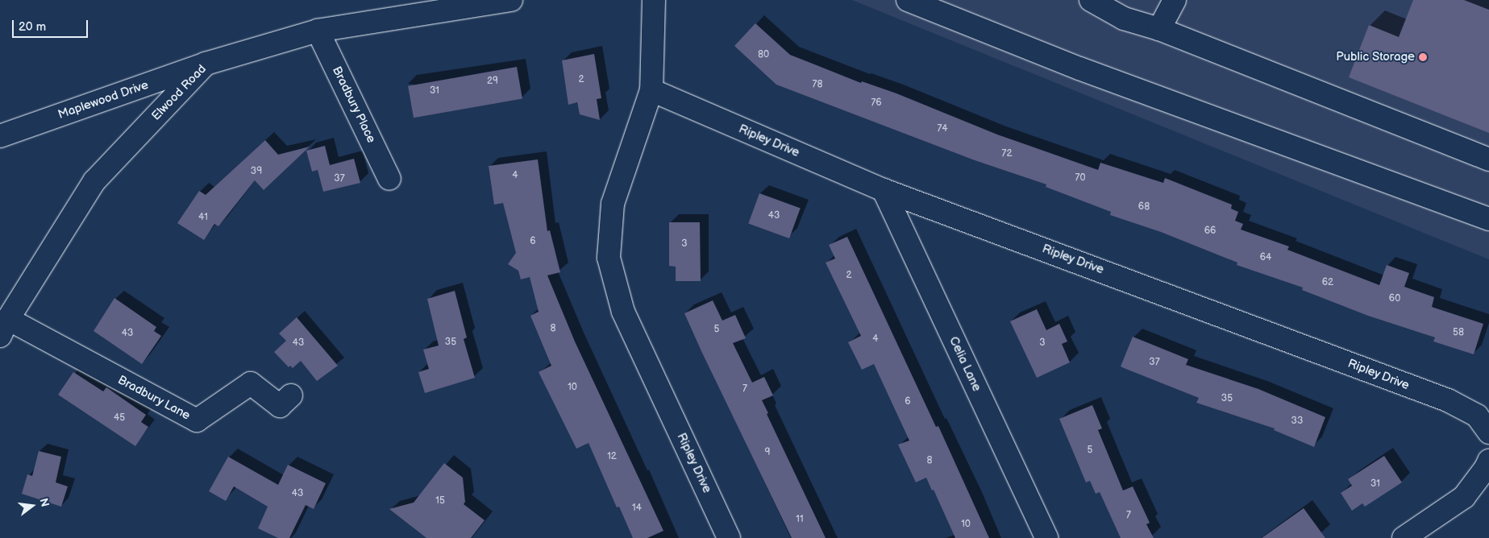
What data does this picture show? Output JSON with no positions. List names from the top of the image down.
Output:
{
  "streets": {
    "street": [
      "Elwood Road",
      "Maplewood Drive",
      "Bradbury Place",
      "Ripley Drive",
      "Celia Lane",
      "Bradbury Lane"
    ]
  },
  "crossings": [
    ["Elwood Road", "Maplewood Drive"],
    ["Elwood Road", "Bradbury Place"],
    ["Elwood Road", "Bradbury Lane"],
    ["Ripley Drive", "Celia Lane"]
  ],
  "places": ["Public Storage"],
  "house_numbers": [
    "80",
    "2",
    "29",
    "78",
    "31",
    "76",
    "74",
    "72",
    "39",
    "4",
    "70",
    "37",
    "68",
    "43",
    "41",
    "66",
    "6",
    "3",
    "64",
    "2",
    "62",
    "60",
    "8",
    "5",
    "58",
    "43",
    "4",
    "35",
    "43",
    "3",
    "37",
    "10",
    "7",
    "35",
    "6",
    "45",
    "33",
    "5",
    "9",
    "12",
    "8",
    "31",
    "43",
    "15",
    "14",
    "7",
    "11",
    "10"
  ],
  "scale_bar": "20 m",
  "north": "right"
}
